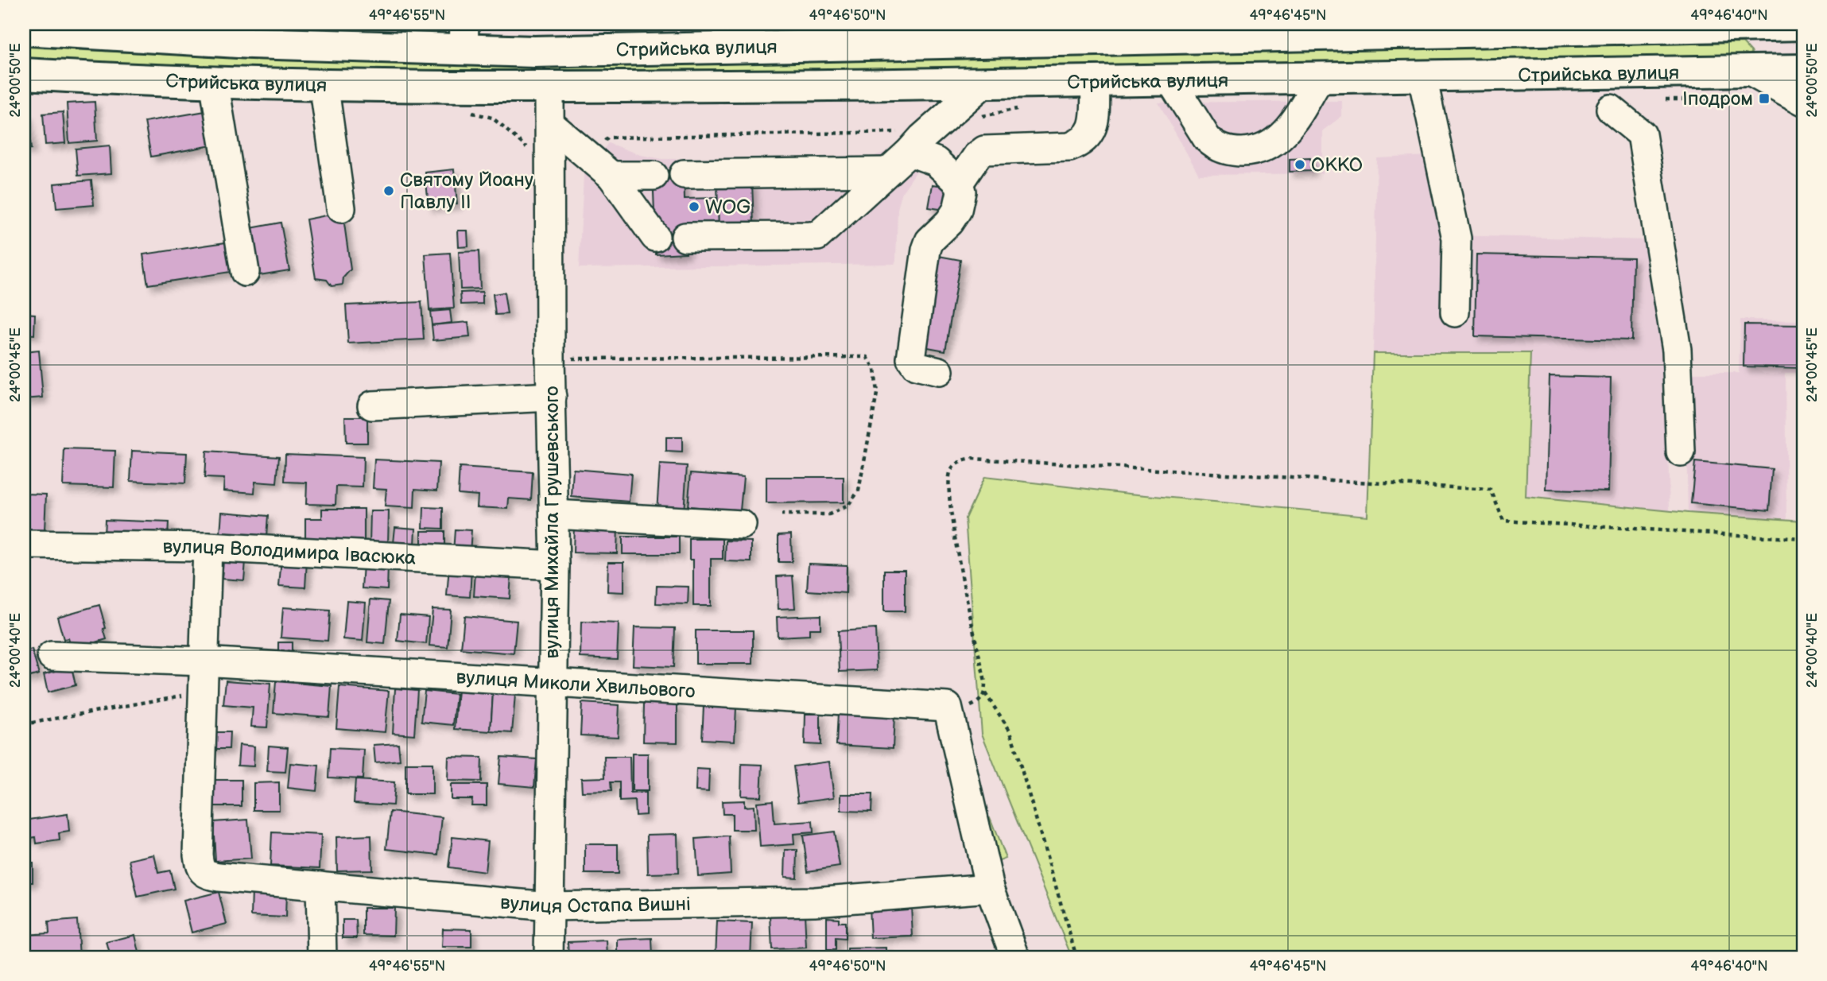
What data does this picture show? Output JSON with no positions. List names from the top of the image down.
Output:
{
  "streets": {
    "main road": ["Стрийська вулиця"],
    "street": [
      "вулиця Михайла Грушевського",
      "вулиця Володимира Івасюка",
      "вулиця Миколи Хвильового",
      "вулиця Остапа Вишні"
    ]
  },
  "crossings": [
    ["Стрийська вулиця", "вулиця Михайла Грушевського"],
    ["вулиця Михайла Грушевського", "вулиця Володимира Івасюка"],
    ["вулиця Михайла Грушевського", "вулиця Миколи Хвильового"],
    ["вулиця Михайла Грушевського", "вулиця Остапа Вишні"]
  ],
  "places": {
    "transit": ["Іподром"],
    "other": ["ОККО", "Святому Йоану Павлу ІІ", "WOG"]
  },
  "coordinates": [
    "49°46'55\"N",
    "49°46'50\"N",
    "49°46'45\"N",
    "49°46'40\"N",
    "24°00'50\"E",
    "24°00'45\"E",
    "24°00'40\"E"
  ]
}
